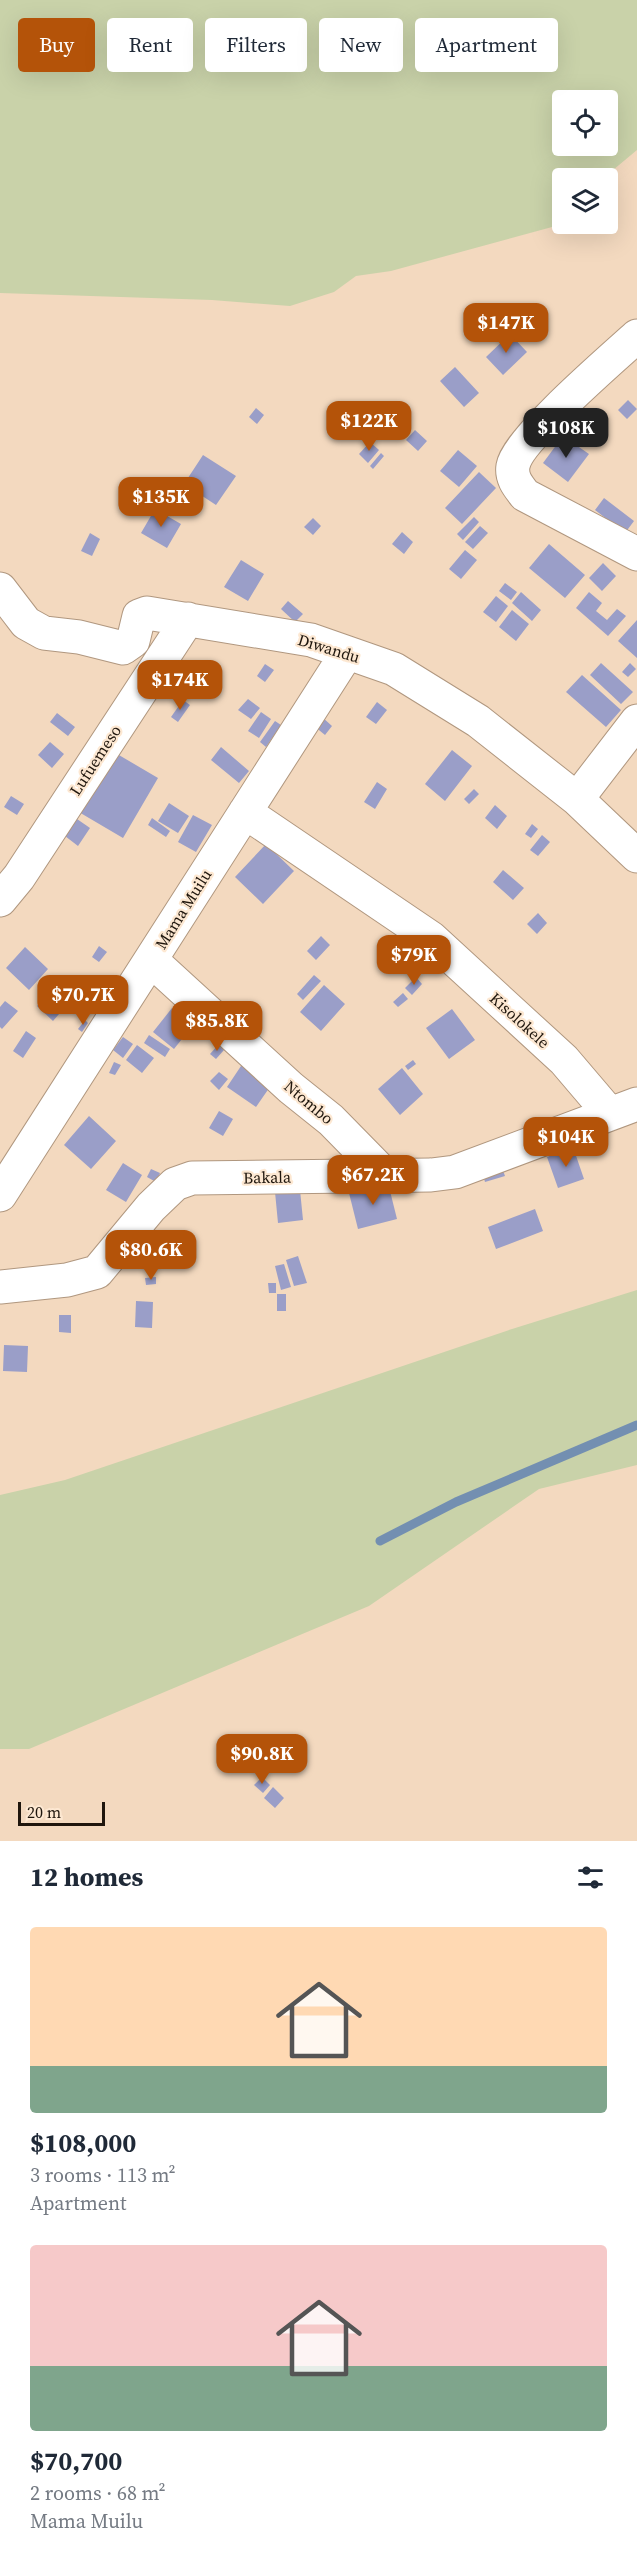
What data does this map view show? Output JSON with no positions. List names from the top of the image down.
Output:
{
  "streets": {
    "street": [
      "Diwandu",
      "Lufuemeso",
      "Mama Muilu",
      "Kisolokele",
      "Ntombo",
      "Bakala"
    ]
  },
  "crossings": [
    ["Diwandu", "Lufuemeso"],
    ["Diwandu", "Mama Muilu"],
    ["Mama Muilu", "Kisolokele"],
    ["Mama Muilu", "Ntombo"],
    ["Kisolokele", "Bakala"],
    ["Ntombo", "Bakala"]
  ],
  "scale_bar": "20 m",
  "page": {
    "chip": [
      "Buy",
      "Rent",
      "Filters",
      "New",
      "Apartment"
    ],
    "price": [
      "$147K",
      "$122K",
      "$108K",
      "$135K",
      "$174K",
      "$79K",
      "$70.7K",
      "$85.8K",
      "$104K",
      "$67.2K",
      "$80.6K",
      "$90.8K"
    ],
    "scale": "20 m",
    "heading": "12 homes",
    "list": [
      {
        "name": "$108,000",
        "note": "3 rooms · 113 m² · Apartment"
      },
      {
        "name": "$70,700",
        "note": "2 rooms · 68 m² · Mama Muilu"
      }
    ]
  }
}
